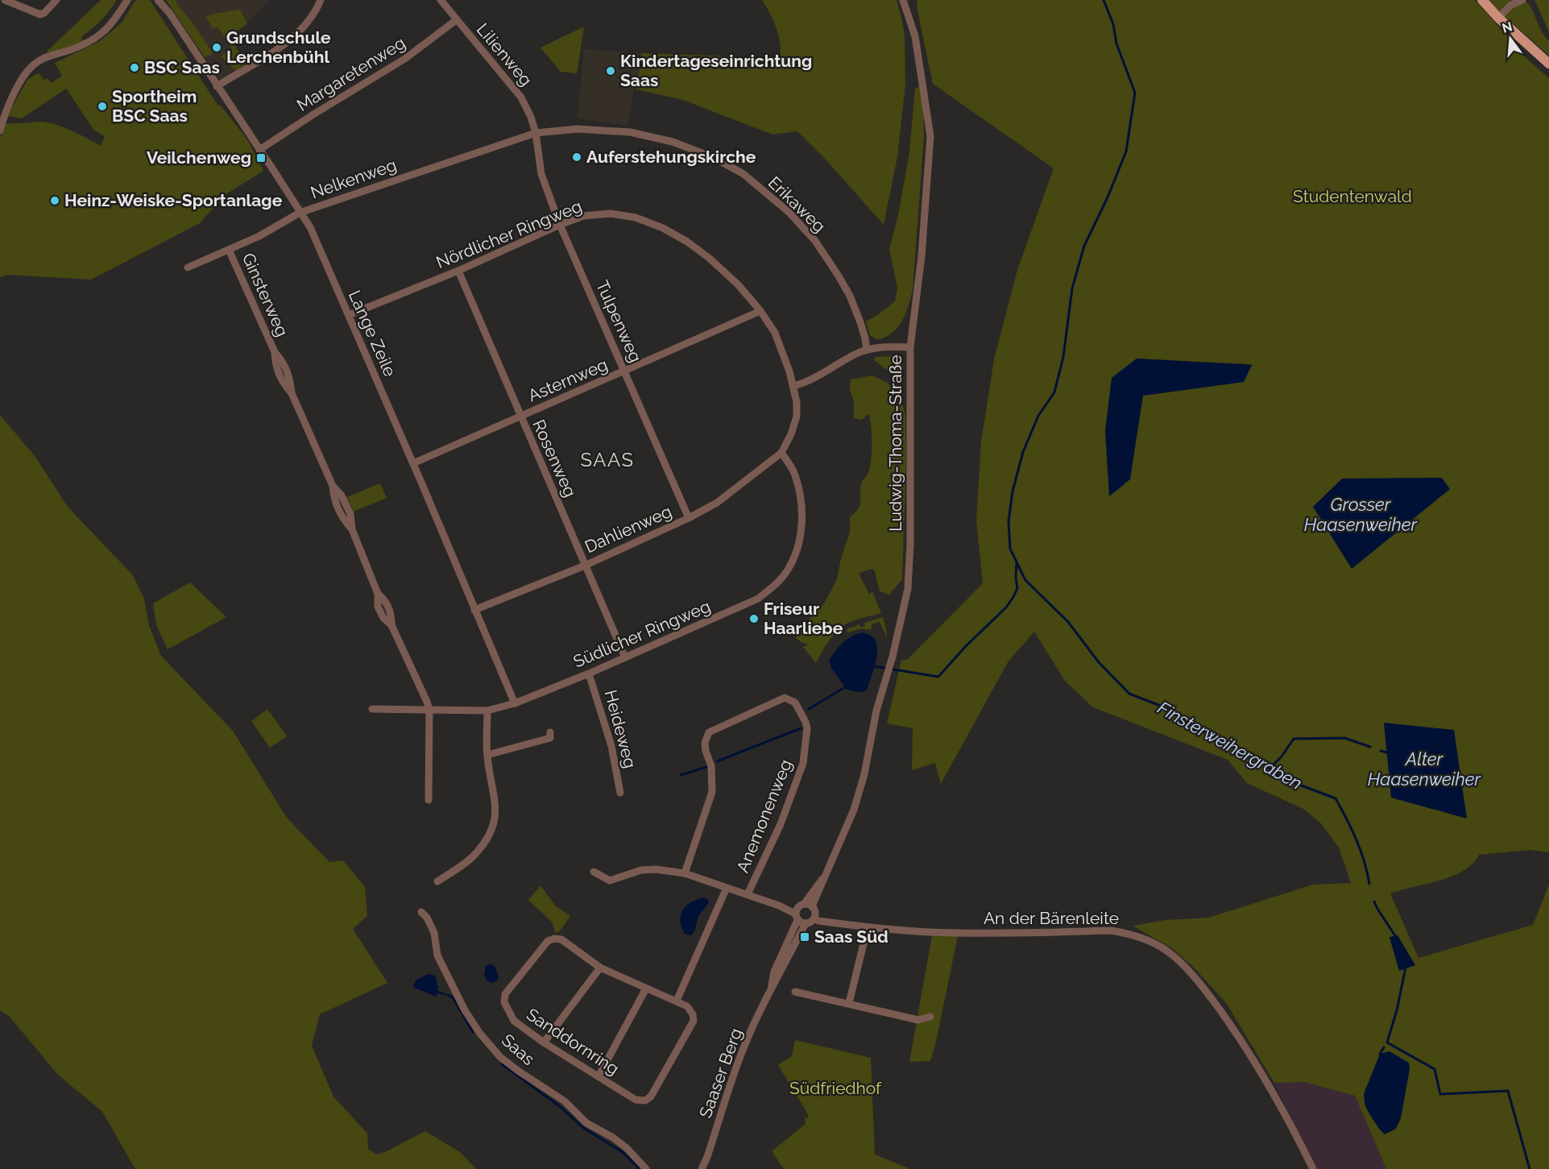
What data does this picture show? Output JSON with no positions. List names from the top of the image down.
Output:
{
  "streets": {
    "street": [
      "Lilienweg",
      "Margaretenweg",
      "Nelkenweg",
      "Erikaweg",
      "Nördlicher Ringweg",
      "Ginsterweg",
      "Tulpenweg",
      "Lange Zeile",
      "Asternweg",
      "Ludwig-Thoma-Straße",
      "Rosenweg",
      "Dahlienweg",
      "Südlicher Ringweg",
      "Heideweg",
      "Anemonenweg",
      "An der Bärenleite",
      "Sanddornring",
      "Saas",
      "Saaser Berg"
    ]
  },
  "crossings": [
    ["Lilienweg", "Margaretenweg"],
    ["Lilienweg", "Nelkenweg"],
    ["Lilienweg", "Erikaweg"],
    ["Lilienweg", "Tulpenweg"],
    ["Margaretenweg", "Lange Zeile"],
    ["Nelkenweg", "Erikaweg"],
    ["Nelkenweg", "Ginsterweg"],
    ["Nelkenweg", "Tulpenweg"],
    ["Nelkenweg", "Lange Zeile"],
    ["Erikaweg", "Tulpenweg"],
    ["Nördlicher Ringweg", "Tulpenweg"],
    ["Nördlicher Ringweg", "Lange Zeile"],
    ["Nördlicher Ringweg", "Asternweg"],
    ["Nördlicher Ringweg", "Rosenweg"],
    ["Nördlicher Ringweg", "Dahlienweg"],
    ["Nördlicher Ringweg", "Südlicher Ringweg"],
    ["Ginsterweg", "Südlicher Ringweg"],
    ["Tulpenweg", "Asternweg"],
    ["Tulpenweg", "Dahlienweg"],
    ["Lange Zeile", "Asternweg"],
    ["Lange Zeile", "Dahlienweg"],
    ["Lange Zeile", "Südlicher Ringweg"],
    ["Asternweg", "Rosenweg"],
    ["Rosenweg", "Dahlienweg"],
    ["Rosenweg", "Südlicher Ringweg"],
    ["Dahlienweg", "Südlicher Ringweg"],
    ["Südlicher Ringweg", "Heideweg"]
  ],
  "districts": ["SAAS"],
  "water": ["Grosser Haasenweiher", "Finsterweihergraben", "Alter Haasenweiher"],
  "parks": ["Studentenwald", "Südfriedhof"],
  "places": {
    "other": [
      "Grundschule Lerchenbühl",
      "BSC Saas",
      "Kindertageseinrichtung Saas",
      "Sportheim BSC Saas",
      "Auferstehungskirche",
      "Heinz-Weiske-Sportanlage",
      "Friseur Haarliebe"
    ],
    "transit": ["Veilchenweg", "Saas Süd"]
  },
  "north": "top"
}
